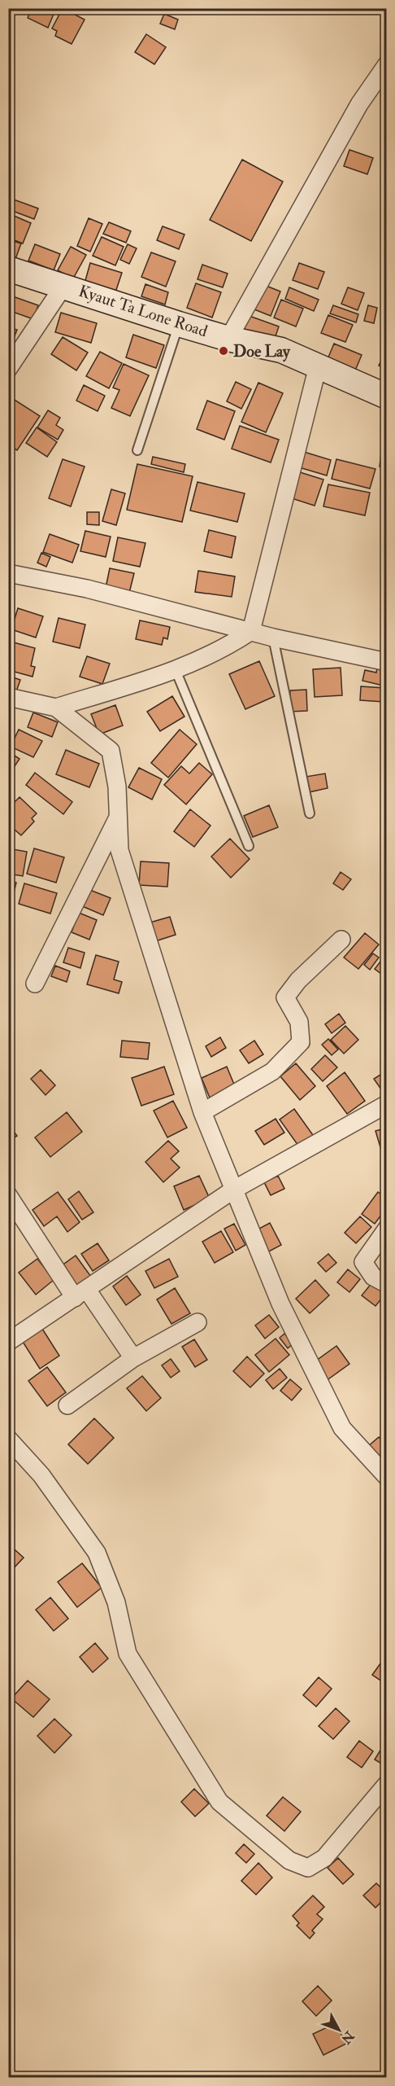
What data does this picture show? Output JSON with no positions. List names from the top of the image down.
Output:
{
  "streets": {
    "main road": ["Kyaut Ta Lone Road"]
  },
  "places": ["Doe Lay"],
  "north": "bottom right"
}
